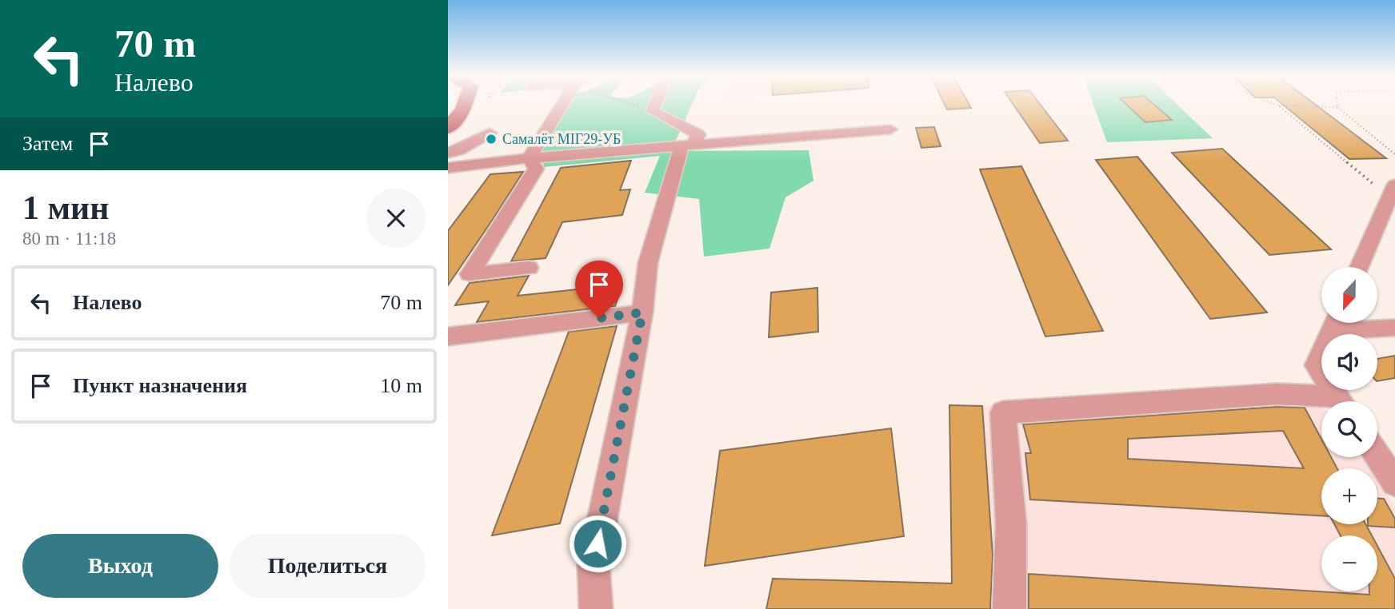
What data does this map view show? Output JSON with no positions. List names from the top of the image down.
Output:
{
  "places": ["Самалёт МІГ29-УБ"],
  "north": "bottom",
  "page": {
    "turn": ["70 m", "Налево"],
    "then": "Затем",
    "heading": ["1 мин", "80 m · 11:18"],
    "list": [
      {
        "name": "Налево",
        "value": "70 m"
      },
      {
        "name": "Пункт назначения",
        "value": "10 m"
      }
    ],
    "map_buttons": ["+", "−"],
    "buttons": ["Выход", "Поделиться"]
  }
}
